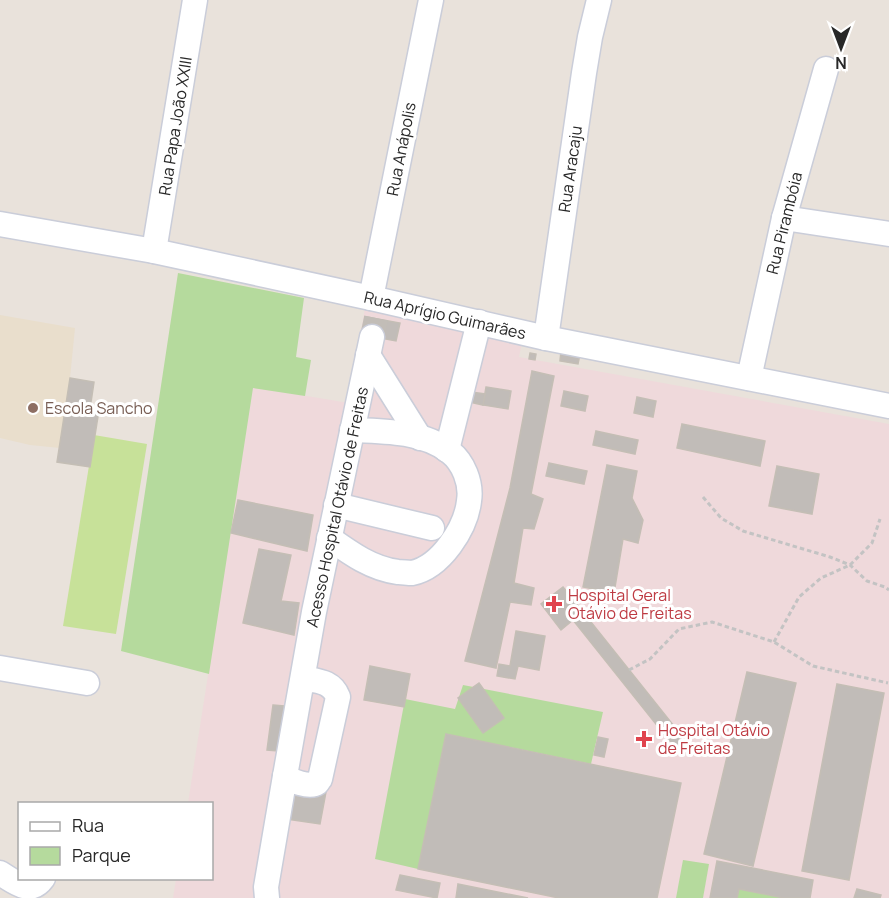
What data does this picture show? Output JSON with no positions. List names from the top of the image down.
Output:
{
  "streets": {
    "street": [
      "Rua Papa João XXIII",
      "Rua Anápolis",
      "Rua Aracaju",
      "Rua Pirambóia",
      "Rua Aprígio Guimarães",
      "Acesso Hospital Otávio de Freitas"
    ]
  },
  "crossings": [
    ["Rua Papa João XXIII", "Rua Aprígio Guimarães"],
    ["Rua Anápolis", "Rua Aprígio Guimarães"],
    ["Rua Anápolis", "Acesso Hospital Otávio de Freitas"],
    ["Rua Aracaju", "Rua Aprígio Guimarães"],
    ["Rua Pirambóia", "Rua Aprígio Guimarães"],
    ["Rua Aprígio Guimarães", "Acesso Hospital Otávio de Freitas"]
  ],
  "places": {
    "other": ["Escola Sancho"],
    "health": ["Hospital Geral Otávio de Freitas", "Hospital Otávio de Freitas"]
  },
  "legend": ["Rua", "Parque"],
  "north": "bottom"
}
